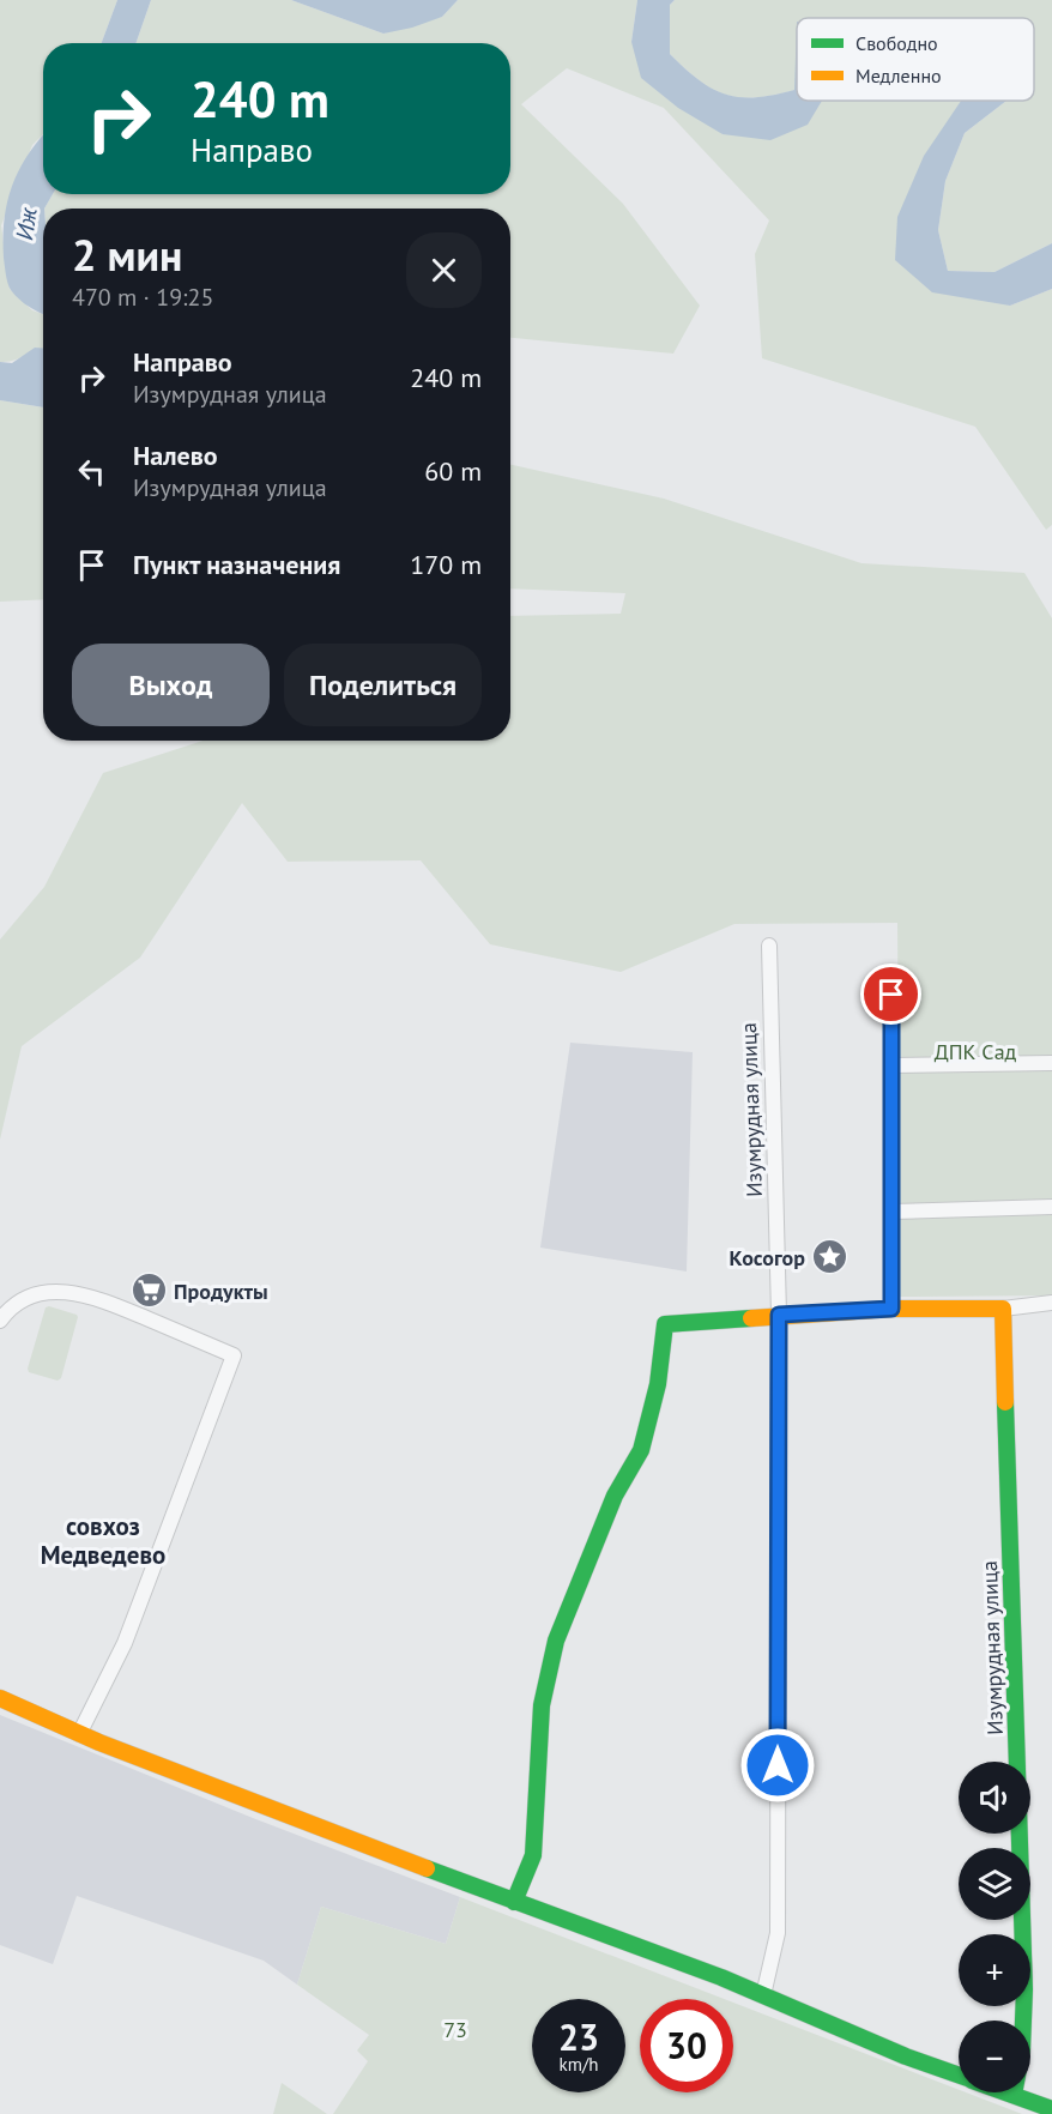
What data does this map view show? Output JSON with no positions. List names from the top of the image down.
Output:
{
  "streets": {
    "street": ["Изумрудная улица"]
  },
  "districts": ["совхоз Медведево"],
  "water": ["Иж"],
  "parks": ["ДПК Сад", "73"],
  "places": {
    "place": ["Косогор"],
    "supermarket": ["Продукты"]
  },
  "legend": ["Свободно", "Медленно"],
  "page": {
    "turn": ["240 m", "Направо"],
    "heading": ["2 мин", "470 m · 19:25"],
    "list": [
      {
        "name": "Направо",
        "note": "Изумрудная улица",
        "value": "240 m"
      },
      {
        "name": "Налево",
        "note": "Изумрудная улица",
        "value": "60 m"
      },
      {
        "name": "Пункт назначения",
        "value": "170 m"
      }
    ],
    "buttons": ["Выход", "Поделиться"],
    "map_buttons": ["+", "−"],
    "speed": "23 km/h",
    "limit": "30"
  }
}
